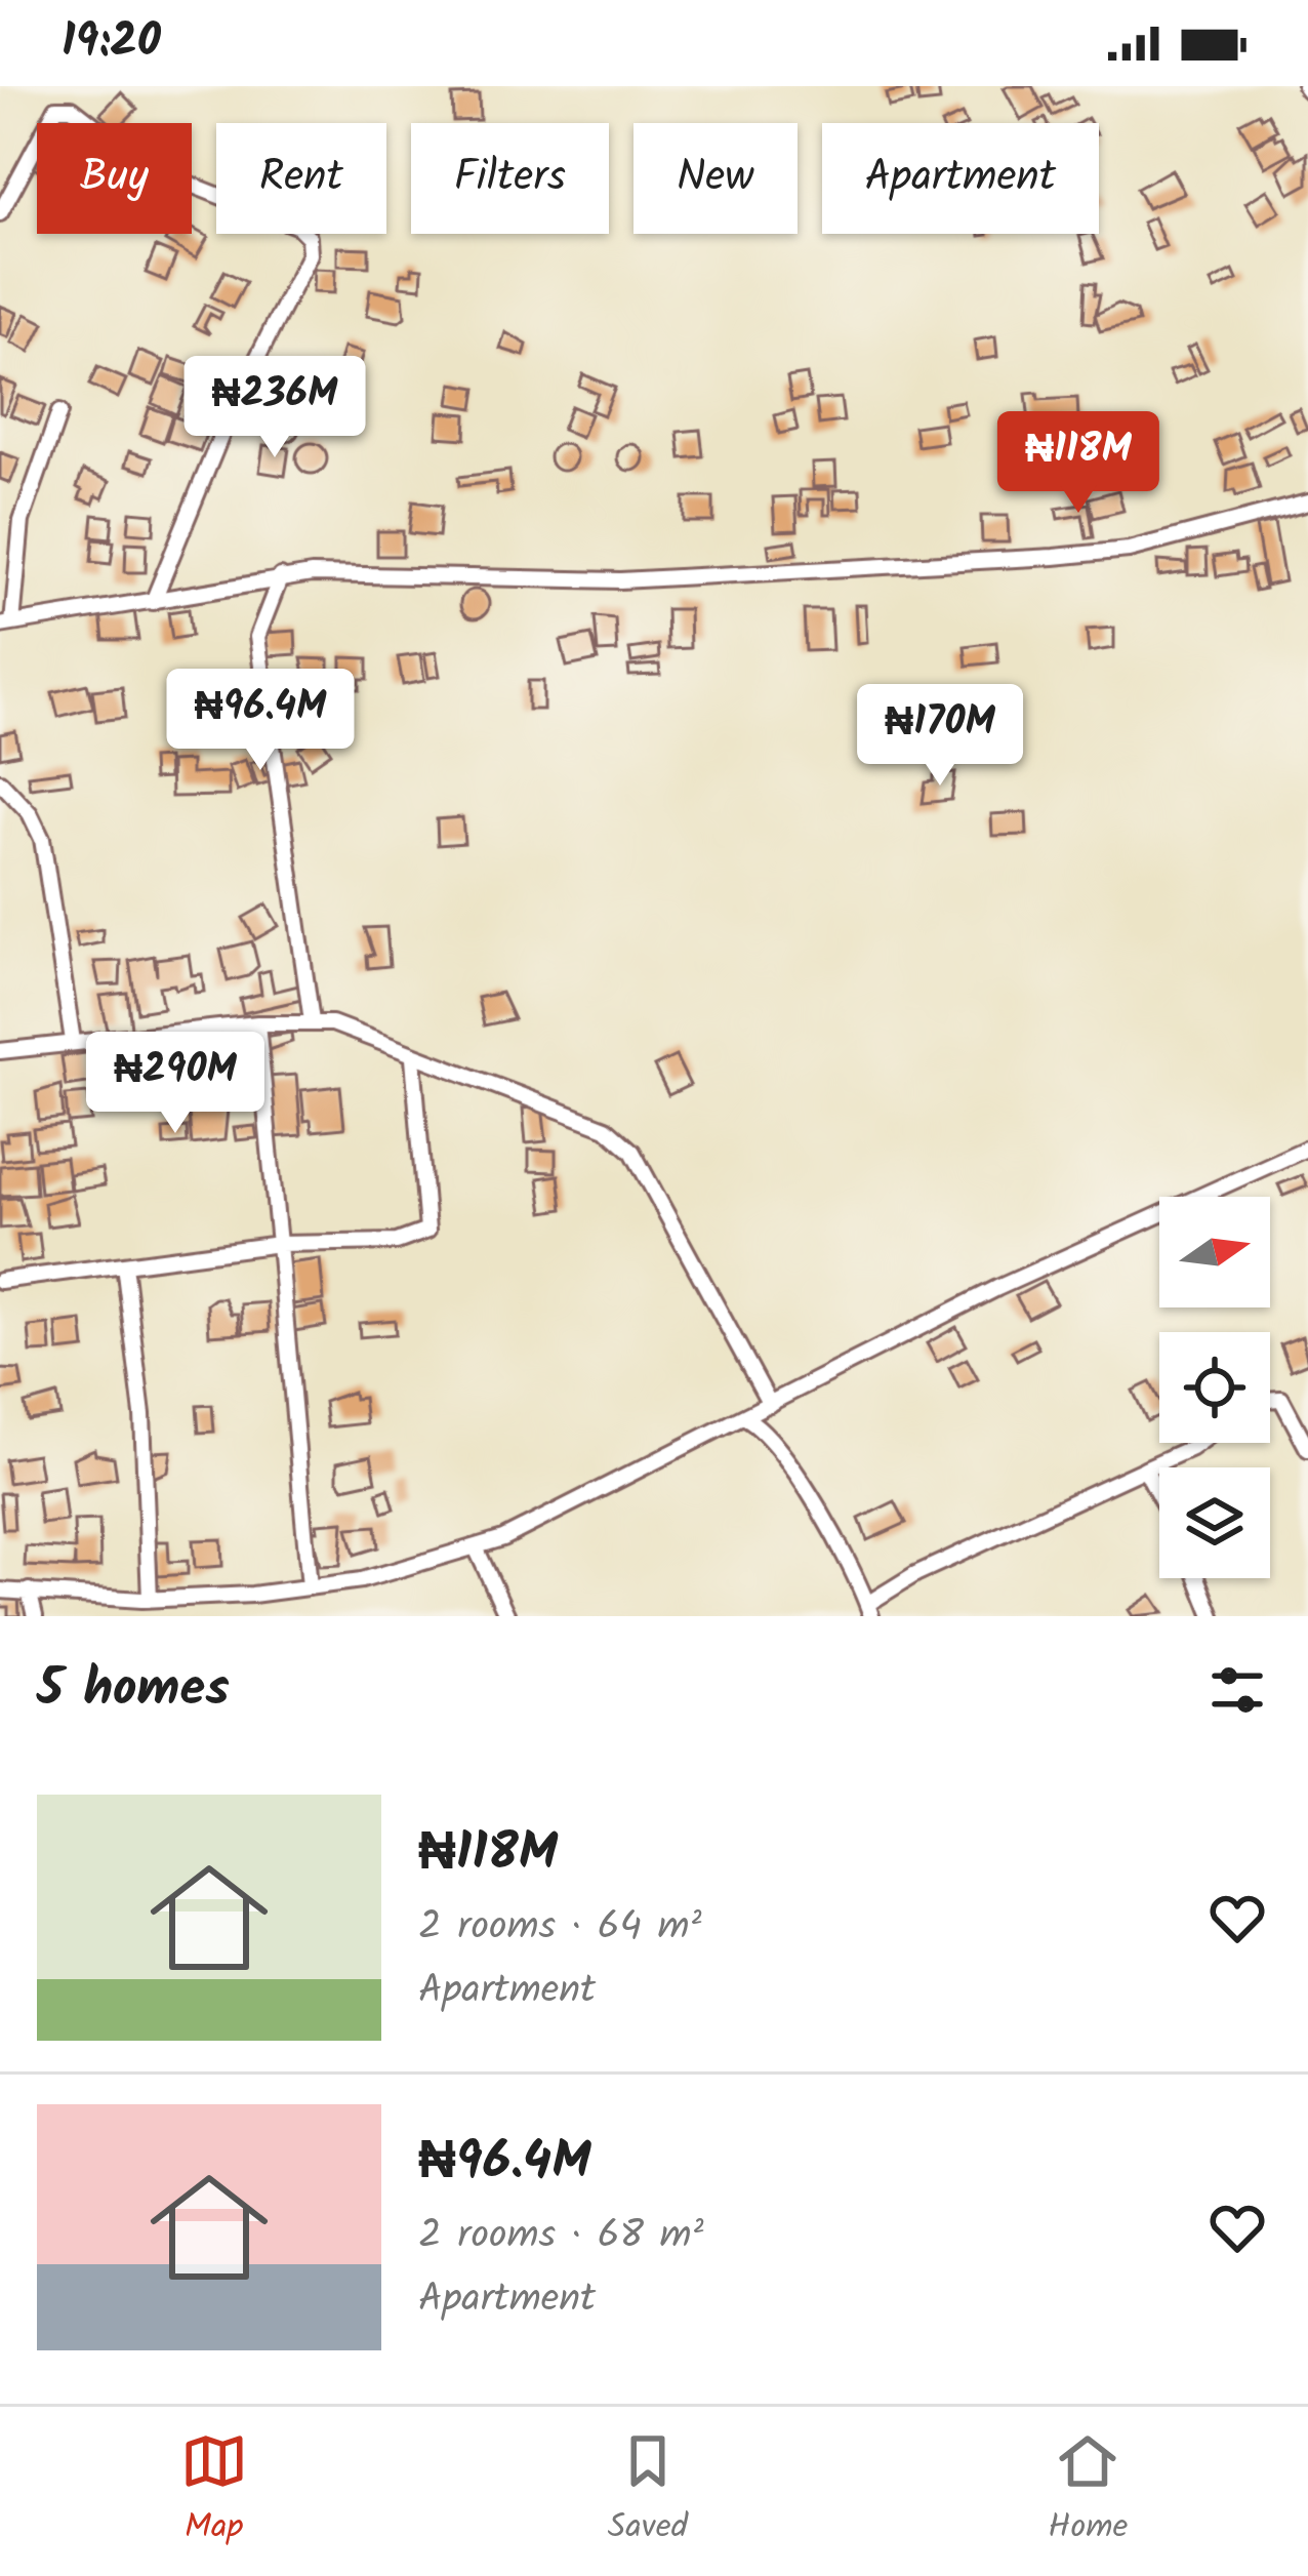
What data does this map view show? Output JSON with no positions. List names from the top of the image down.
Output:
{
  "north": "right",
  "page": {
    "status": "19:20",
    "chip": [
      "Buy",
      "Rent",
      "Filters",
      "New",
      "Apartment"
    ],
    "price": [
      "₦236M",
      "₦118M",
      "₦96.4M",
      "₦170M",
      "₦290M"
    ],
    "heading": "5 homes",
    "list": [
      {
        "name": "₦118M",
        "note": "2 rooms · 64 m² · Apartment"
      },
      {
        "name": "₦96.4M",
        "note": "2 rooms · 68 m² · Apartment"
      }
    ],
    "tabs": ["Map", "Saved", "Home"]
  }
}
